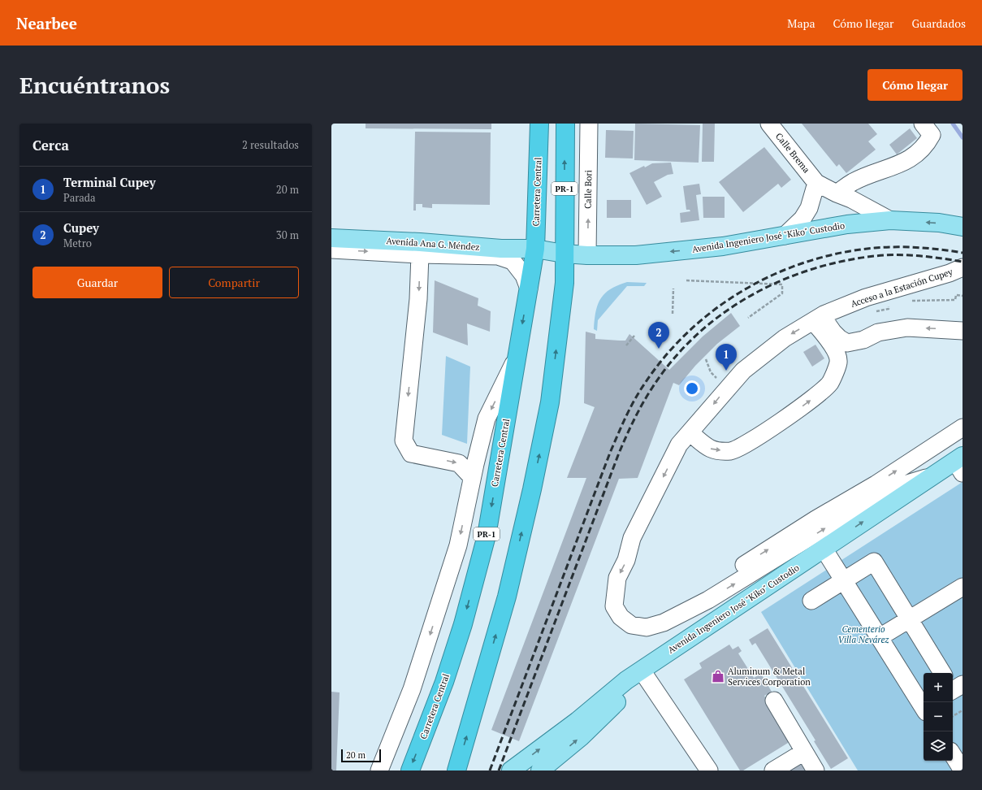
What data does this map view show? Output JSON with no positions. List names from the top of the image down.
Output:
{
  "streets": {
    "highway": ["PR-1", "Carretera Central"],
    "main road": ["Avenida Ingeniero José \"Kiko\" Custodio", "Avenida Ana G. Méndez"],
    "street": ["Calle Brema", "Calle Bori", "Acceso a la Estación Cupey"]
  },
  "crossings": [
    ["PR-1", "Avenida Ingeniero José \"Kiko\" Custodio"],
    ["Calle Bori", "Avenida Ingeniero José \"Kiko\" Custodio"],
    ["Carretera Central", "Avenida Ingeniero José \"Kiko\" Custodio"],
    ["Carretera Central", "Avenida Ana G. Méndez"],
    ["Avenida Ingeniero José \"Kiko\" Custodio", "Avenida Ana G. Méndez"]
  ],
  "one_way": ["Calle Bori", "Acceso a la Estación Cupey"],
  "parks": ["Cementerio Villa Nevárez"],
  "places": {
    "shop": ["Aluminum & Metal Services Corporation"]
  },
  "scale_bar": "20 m",
  "page": {
    "header": "Nearbee",
    "nav": ["Mapa", "Cómo llegar", "Guardados"],
    "buttons": [
      "Cómo llegar",
      ["Guardar", "Compartir"]
    ],
    "title": "Encuéntranos",
    "heading": ["Cerca", "2 resultados"],
    "list": [
      {
        "mark": "1",
        "name": "Terminal Cupey",
        "note": "Parada",
        "value": "20 m"
      },
      {
        "mark": "2",
        "name": "Cupey",
        "note": "Metro",
        "value": "30 m"
      }
    ],
    "pins": ["2", "1"],
    "map_buttons": ["+", "−"],
    "scale": "20 m"
  }
}
